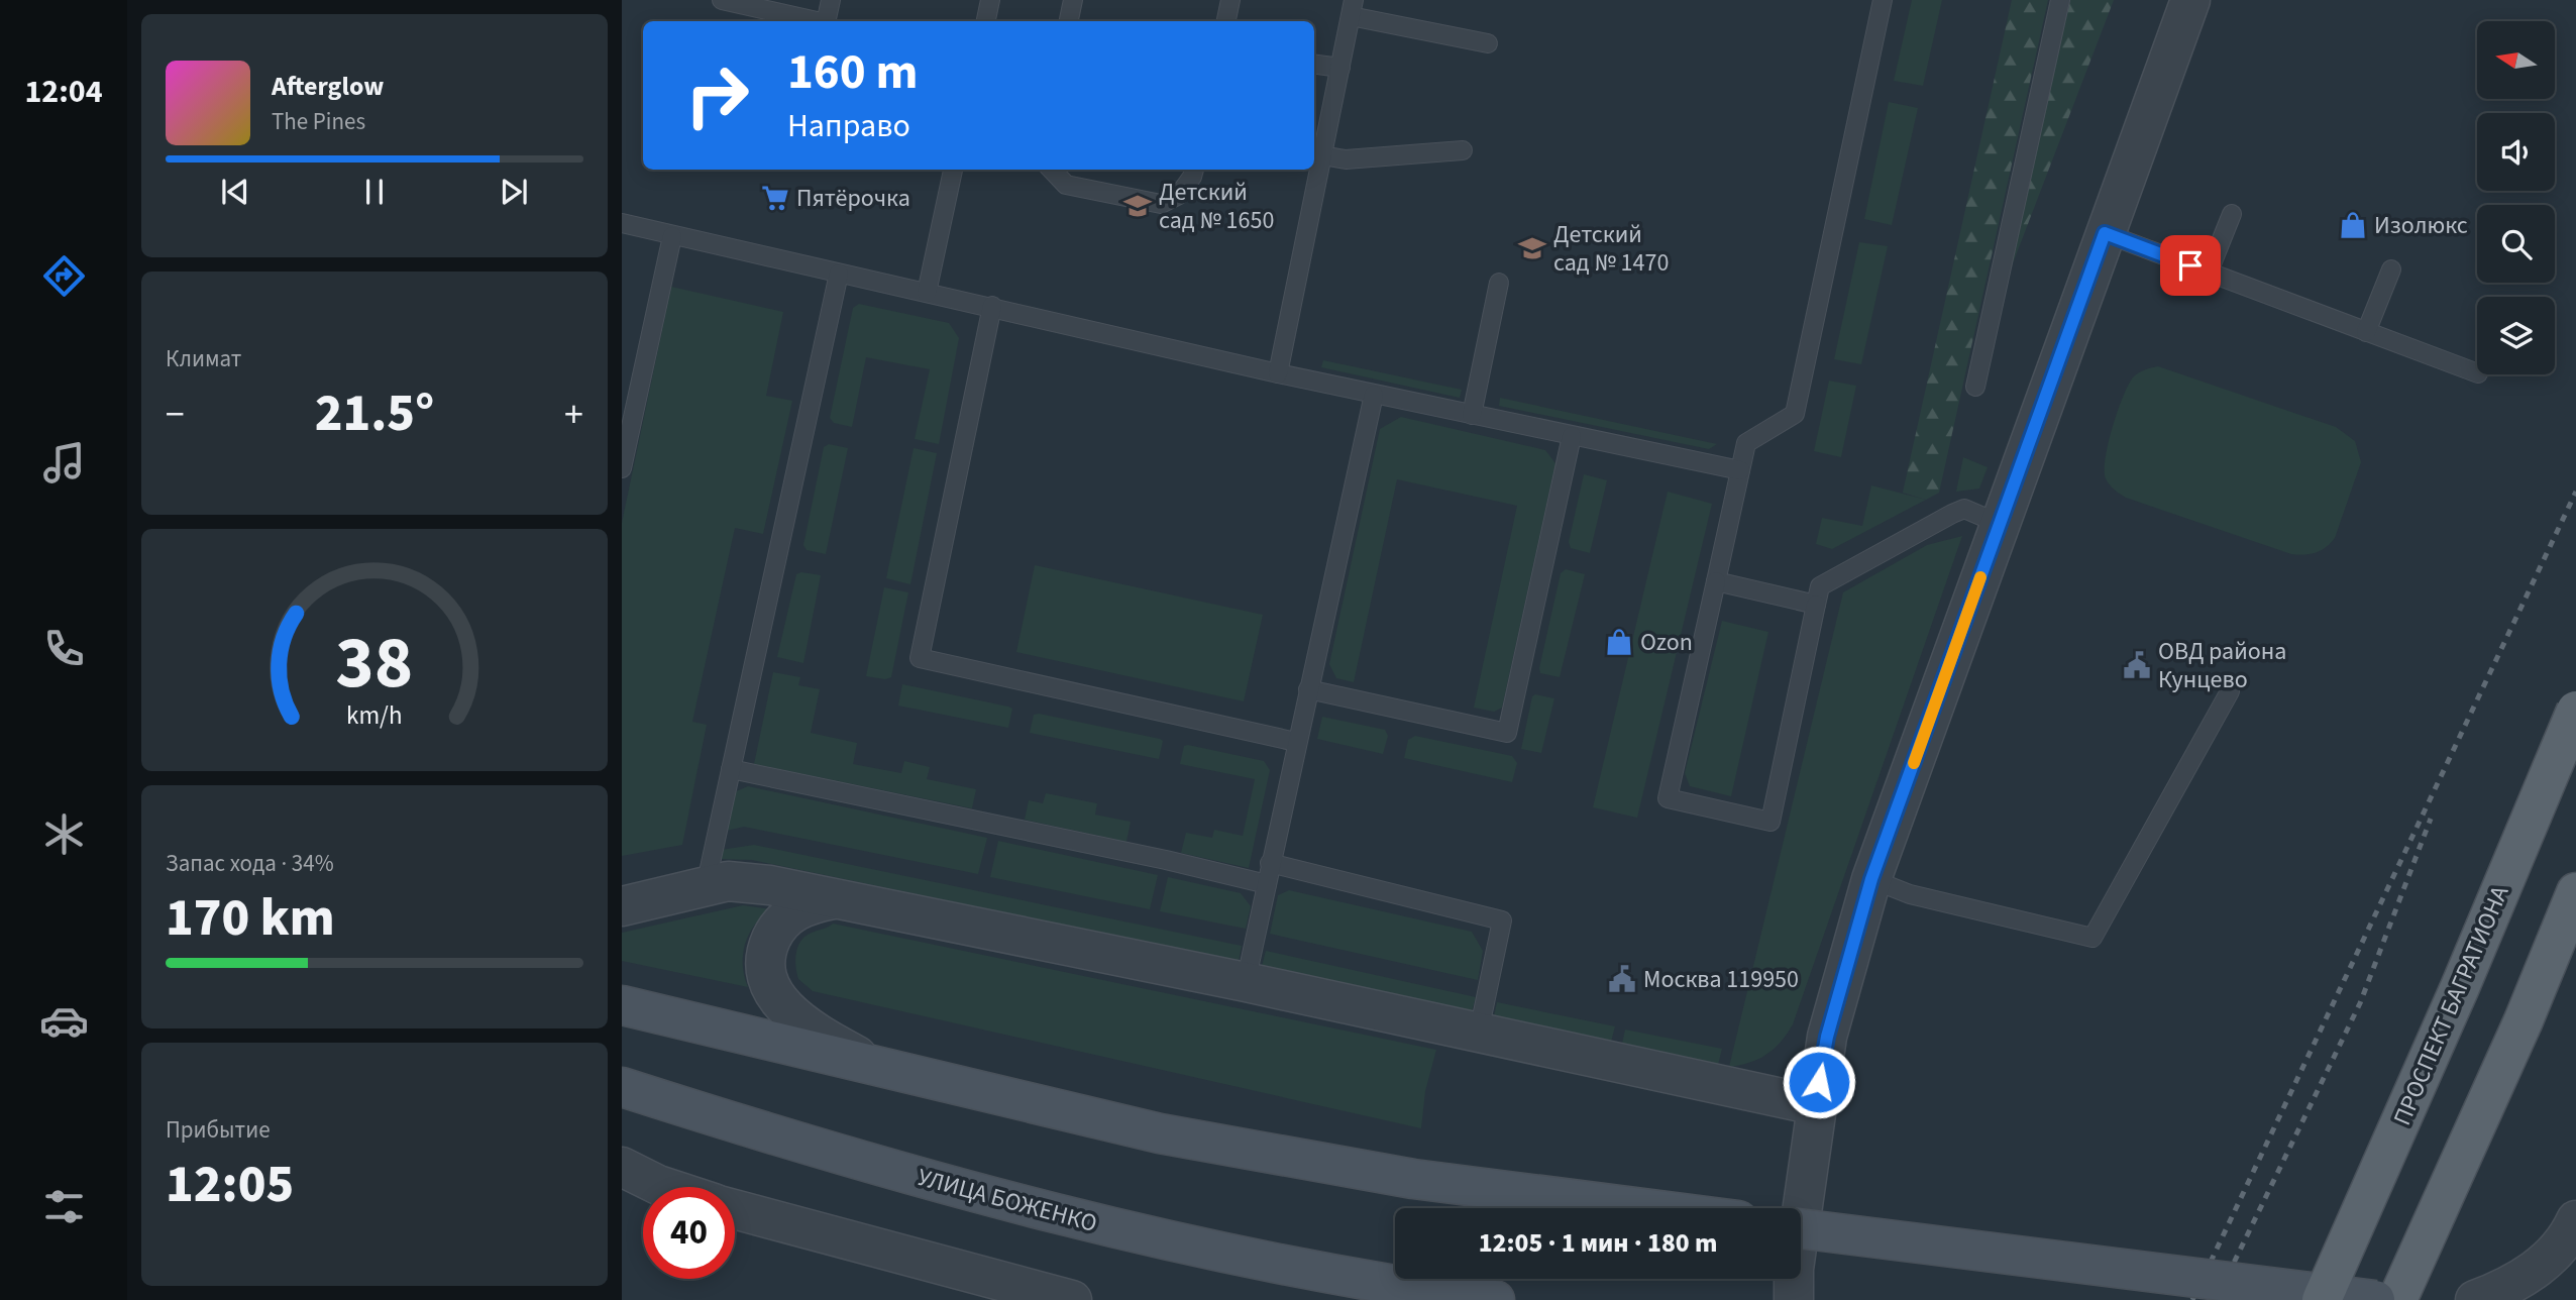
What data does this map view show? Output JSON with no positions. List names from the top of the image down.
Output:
{
  "streets": {
    "main road": ["ПРОСПЕКТ БАГРАТИОНА", "УЛИЦА БОЖЕНКО"]
  },
  "places": {
    "supermarket": ["Пятёрочка"],
    "school or university": ["Детский сад № 1650", "Детский сад № 1470"],
    "shop": ["Изолюкс", "Ozon"],
    "public building": ["ОВД района Кунцево", "Москва 119950"]
  },
  "north": "left",
  "page": {
    "tabs": "12:04",
    "turn": ["160 m", "Направо"],
    "song": ["Afterglow", "The Pines"],
    "tile": [
      "Климат",
      ["Запас хода · 34%", "170 km"],
      ["Прибытие", "12:05"]
    ],
    "heat": ["−", "21.5°", "+"],
    "limit": "40",
    "trip": "12:05 · 1 мин · 180 m",
    "gauge": ["38", "km/h"]
  }
}
